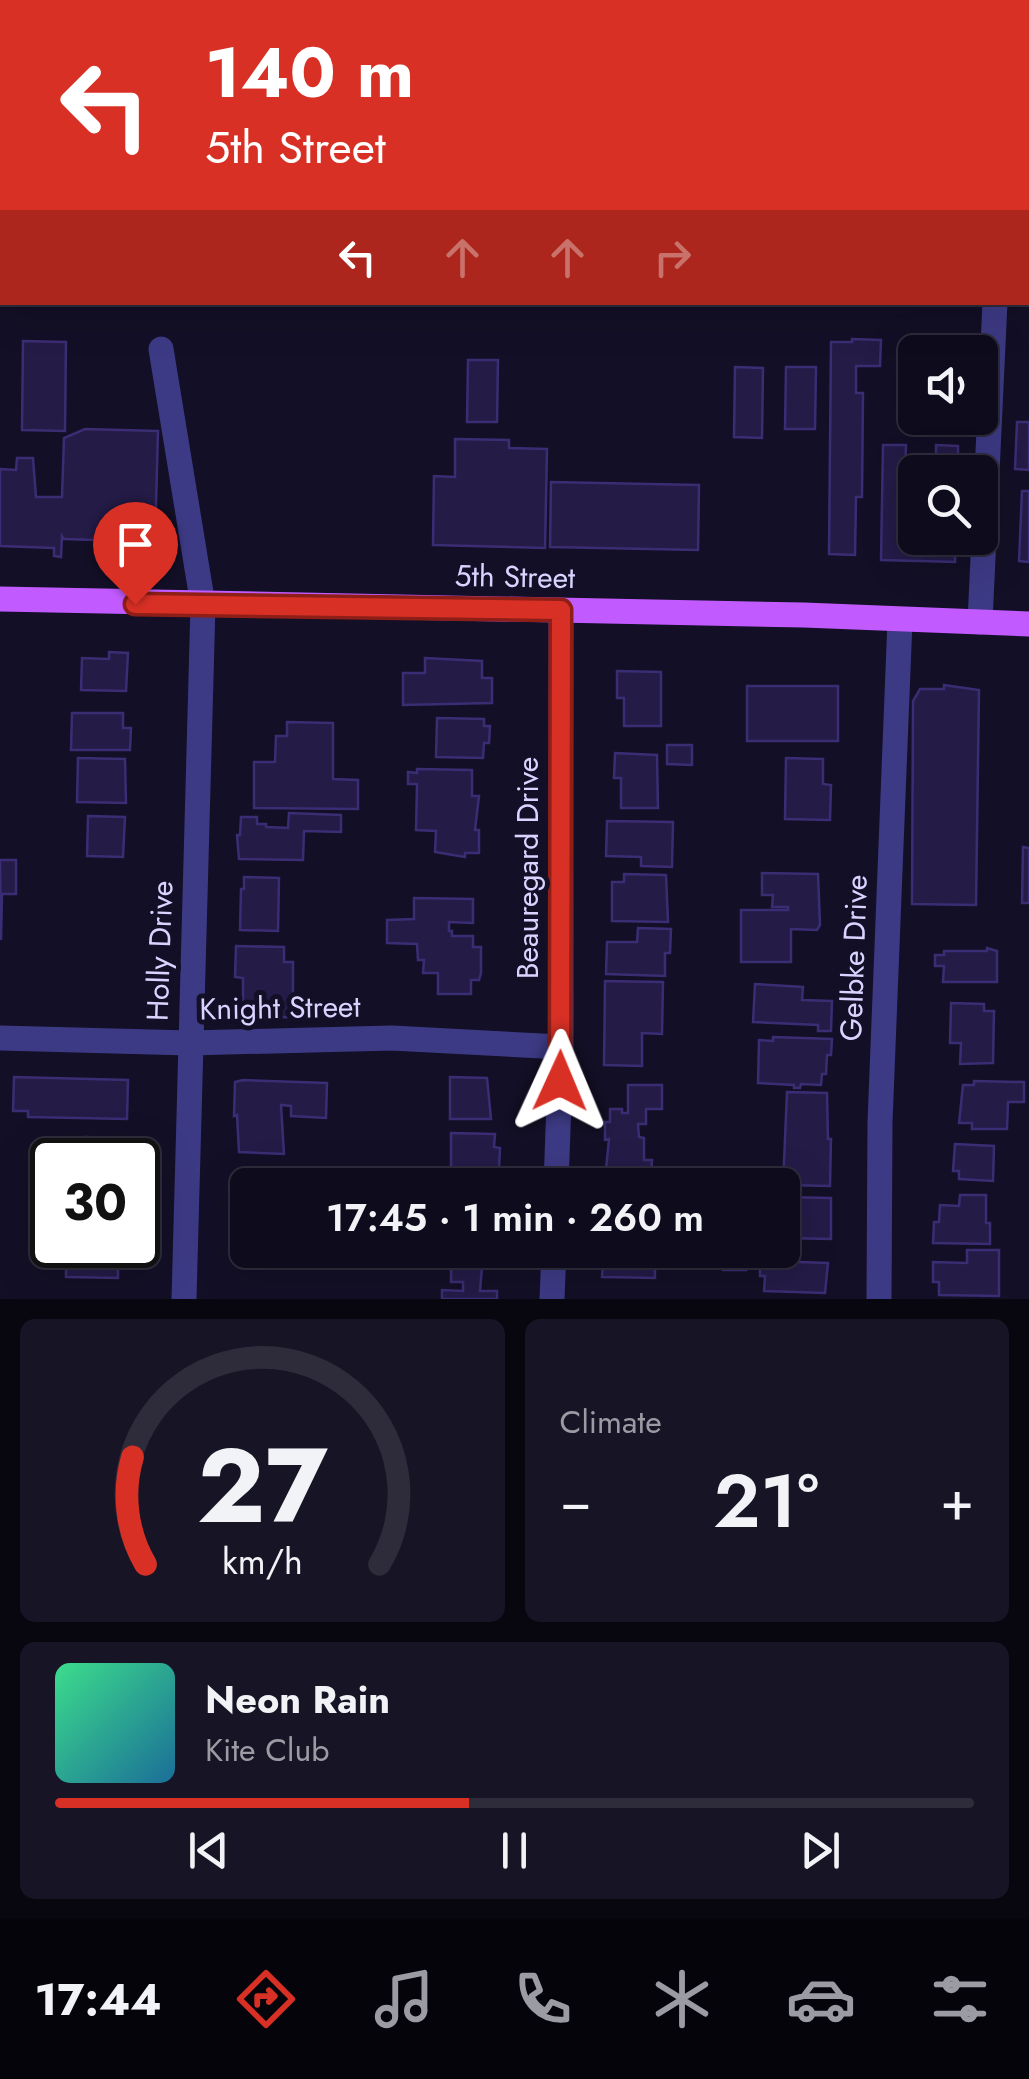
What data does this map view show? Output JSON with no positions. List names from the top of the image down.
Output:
{
  "streets": {
    "main road": ["5th Street"],
    "street": [
      "Beauregard Drive",
      "Holly Drive",
      "Gelbke Drive",
      "Knight Street"
    ]
  },
  "crossings": [
    ["5th Street", "Beauregard Drive"],
    ["5th Street", "Holly Drive"],
    ["5th Street", "Gelbke Drive"],
    ["Beauregard Drive", "Knight Street"],
    ["Holly Drive", "Knight Street"]
  ],
  "page": {
    "turn": ["140 m", "5th Street"],
    "limit": "30",
    "trip": "17:45 · 1 min · 260 m",
    "tile": "Climate",
    "heat": ["−", "21°", "+"],
    "song": ["Neon Rain", "Kite Club"],
    "tabs": "17:44",
    "gauge": ["27", "km/h"]
  }
}
